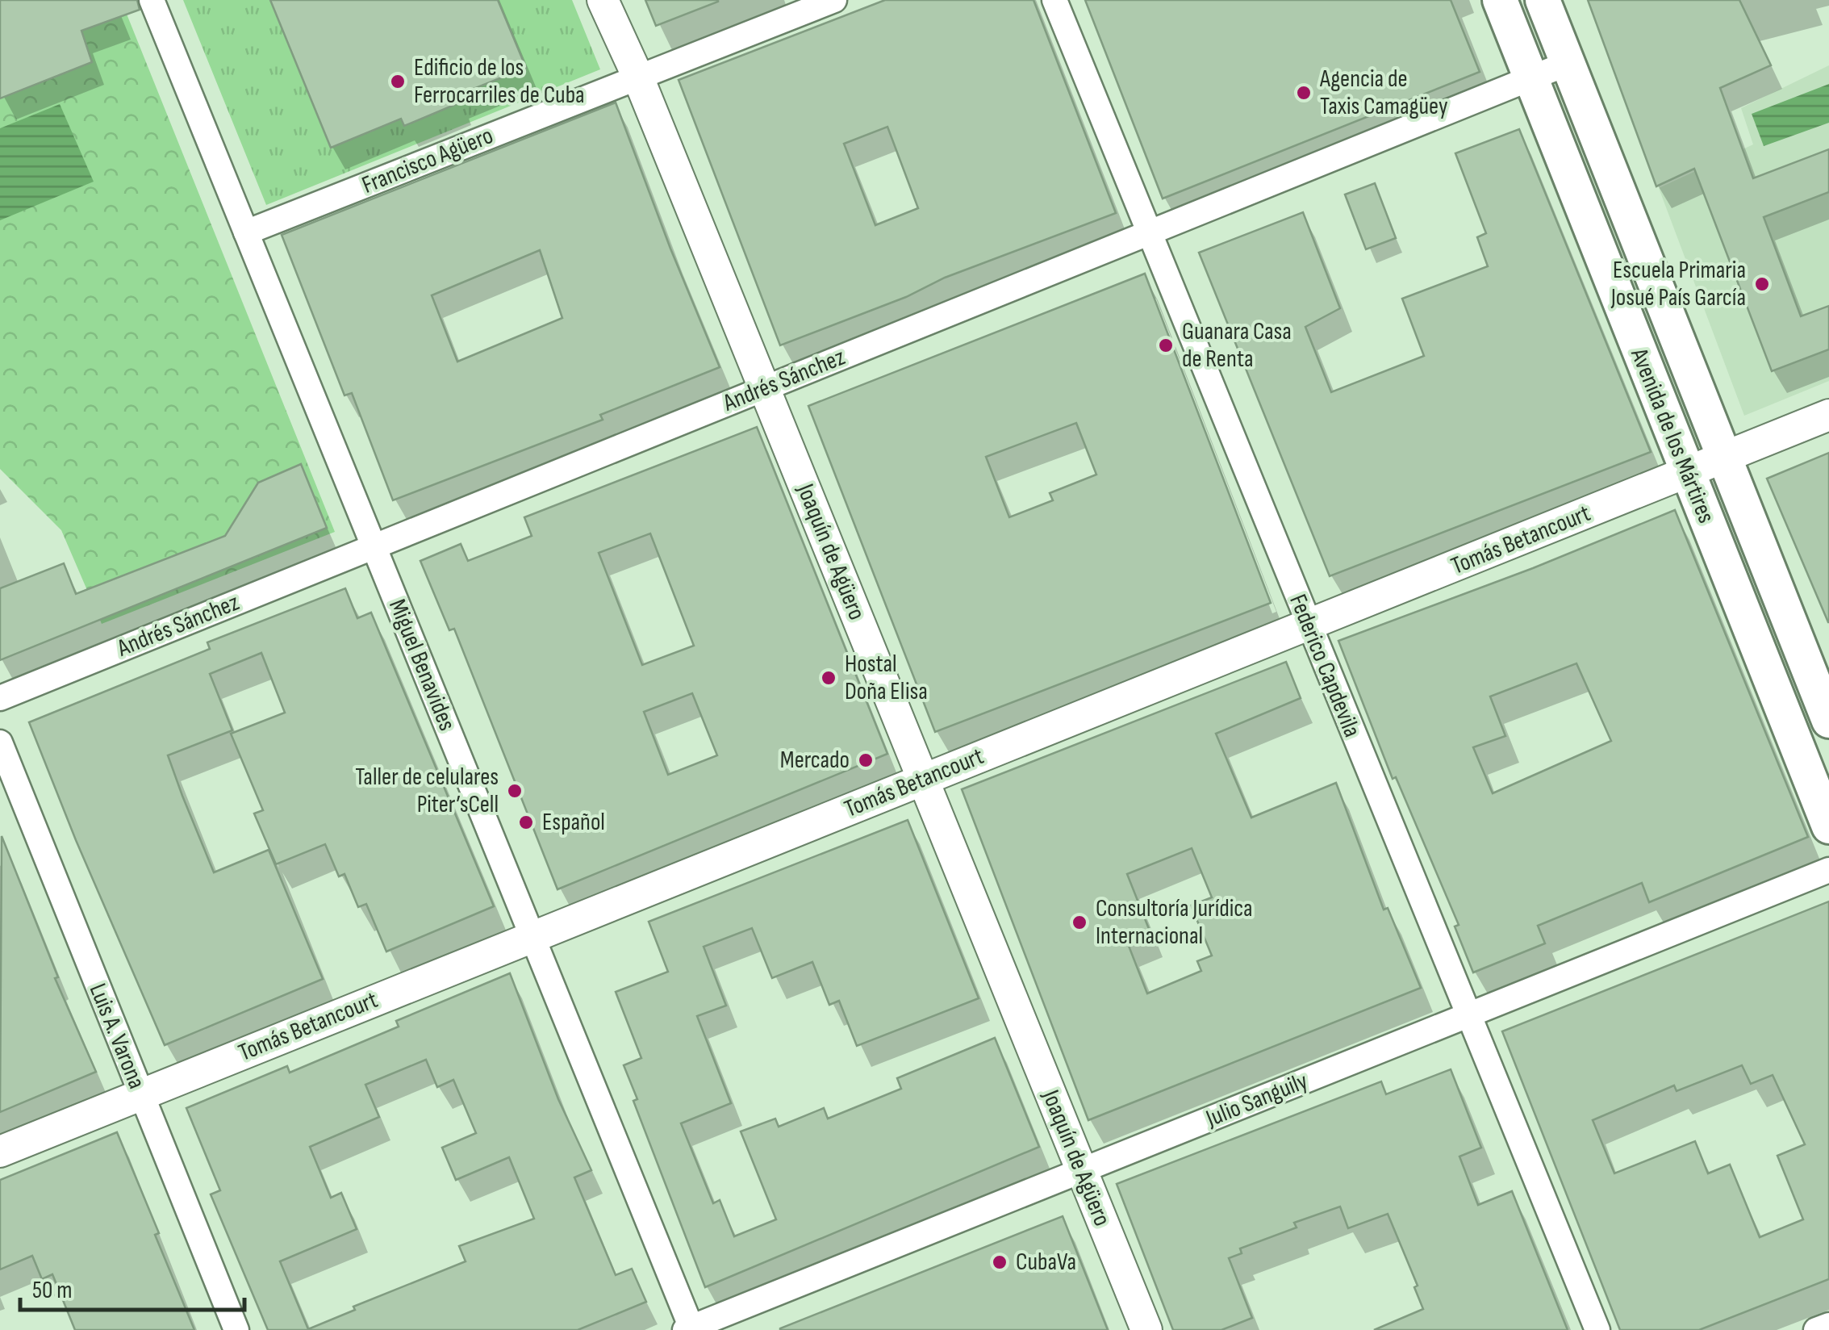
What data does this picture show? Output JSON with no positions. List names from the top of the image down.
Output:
{
  "streets": {
    "main road": ["Avenida de los Mártires"],
    "street": [
      "Francisco Agüero",
      "Andrés Sánchez",
      "Tomás Betancourt",
      "Joaquín de Agüero",
      "Miguel Benavides",
      "Federico Capdevila",
      "Luis A. Varona",
      "Julio Sanguily"
    ]
  },
  "crossings": [
    ["Francisco Agüero", "Joaquín de Agüero"],
    ["Francisco Agüero", "Miguel Benavides"],
    ["Andrés Sánchez", "Avenida de los Mártires"],
    ["Andrés Sánchez", "Joaquín de Agüero"],
    ["Andrés Sánchez", "Miguel Benavides"],
    ["Andrés Sánchez", "Federico Capdevila"],
    ["Avenida de los Mártires", "Tomás Betancourt"],
    ["Tomás Betancourt", "Joaquín de Agüero"],
    ["Tomás Betancourt", "Miguel Benavides"],
    ["Tomás Betancourt", "Federico Capdevila"],
    ["Tomás Betancourt", "Luis A. Varona"],
    ["Joaquín de Agüero", "Julio Sanguily"],
    ["Miguel Benavides", "Julio Sanguily"],
    ["Federico Capdevila", "Julio Sanguily"]
  ],
  "places": [
    "Edificio de los Ferrocarriles de Cuba",
    "Agencia de Taxis Camagüey",
    "Escuela Primaria Josué País García",
    "Guanara Casa de Renta",
    "Hostal Doña Elisa",
    "Mercado",
    "Taller de celulares Piter’sCell",
    "Español",
    "Consultoría Jurídica Internacional",
    "CubaVa"
  ],
  "scale_bar": "50 m"
}
